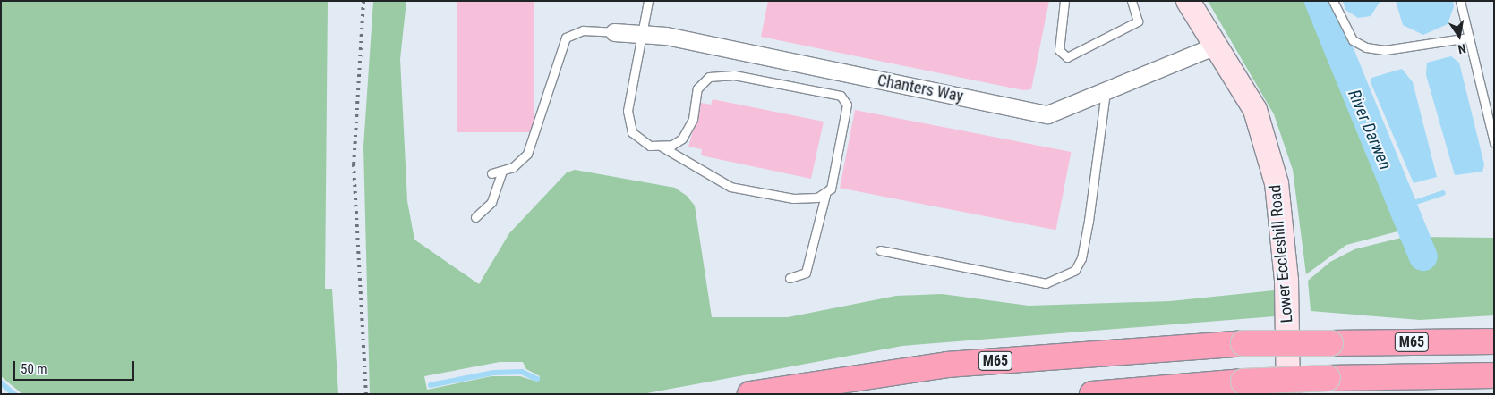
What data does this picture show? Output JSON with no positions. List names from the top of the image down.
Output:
{
  "streets": {
    "highway": ["M65"],
    "street": ["Chanters Way", "Lower Eccleshill Road"]
  },
  "crossings": [
    ["Chanters Way", "Lower Eccleshill Road"]
  ],
  "water": ["River Darwen"],
  "scale_bar": "50 m",
  "north": "bottom"
}
